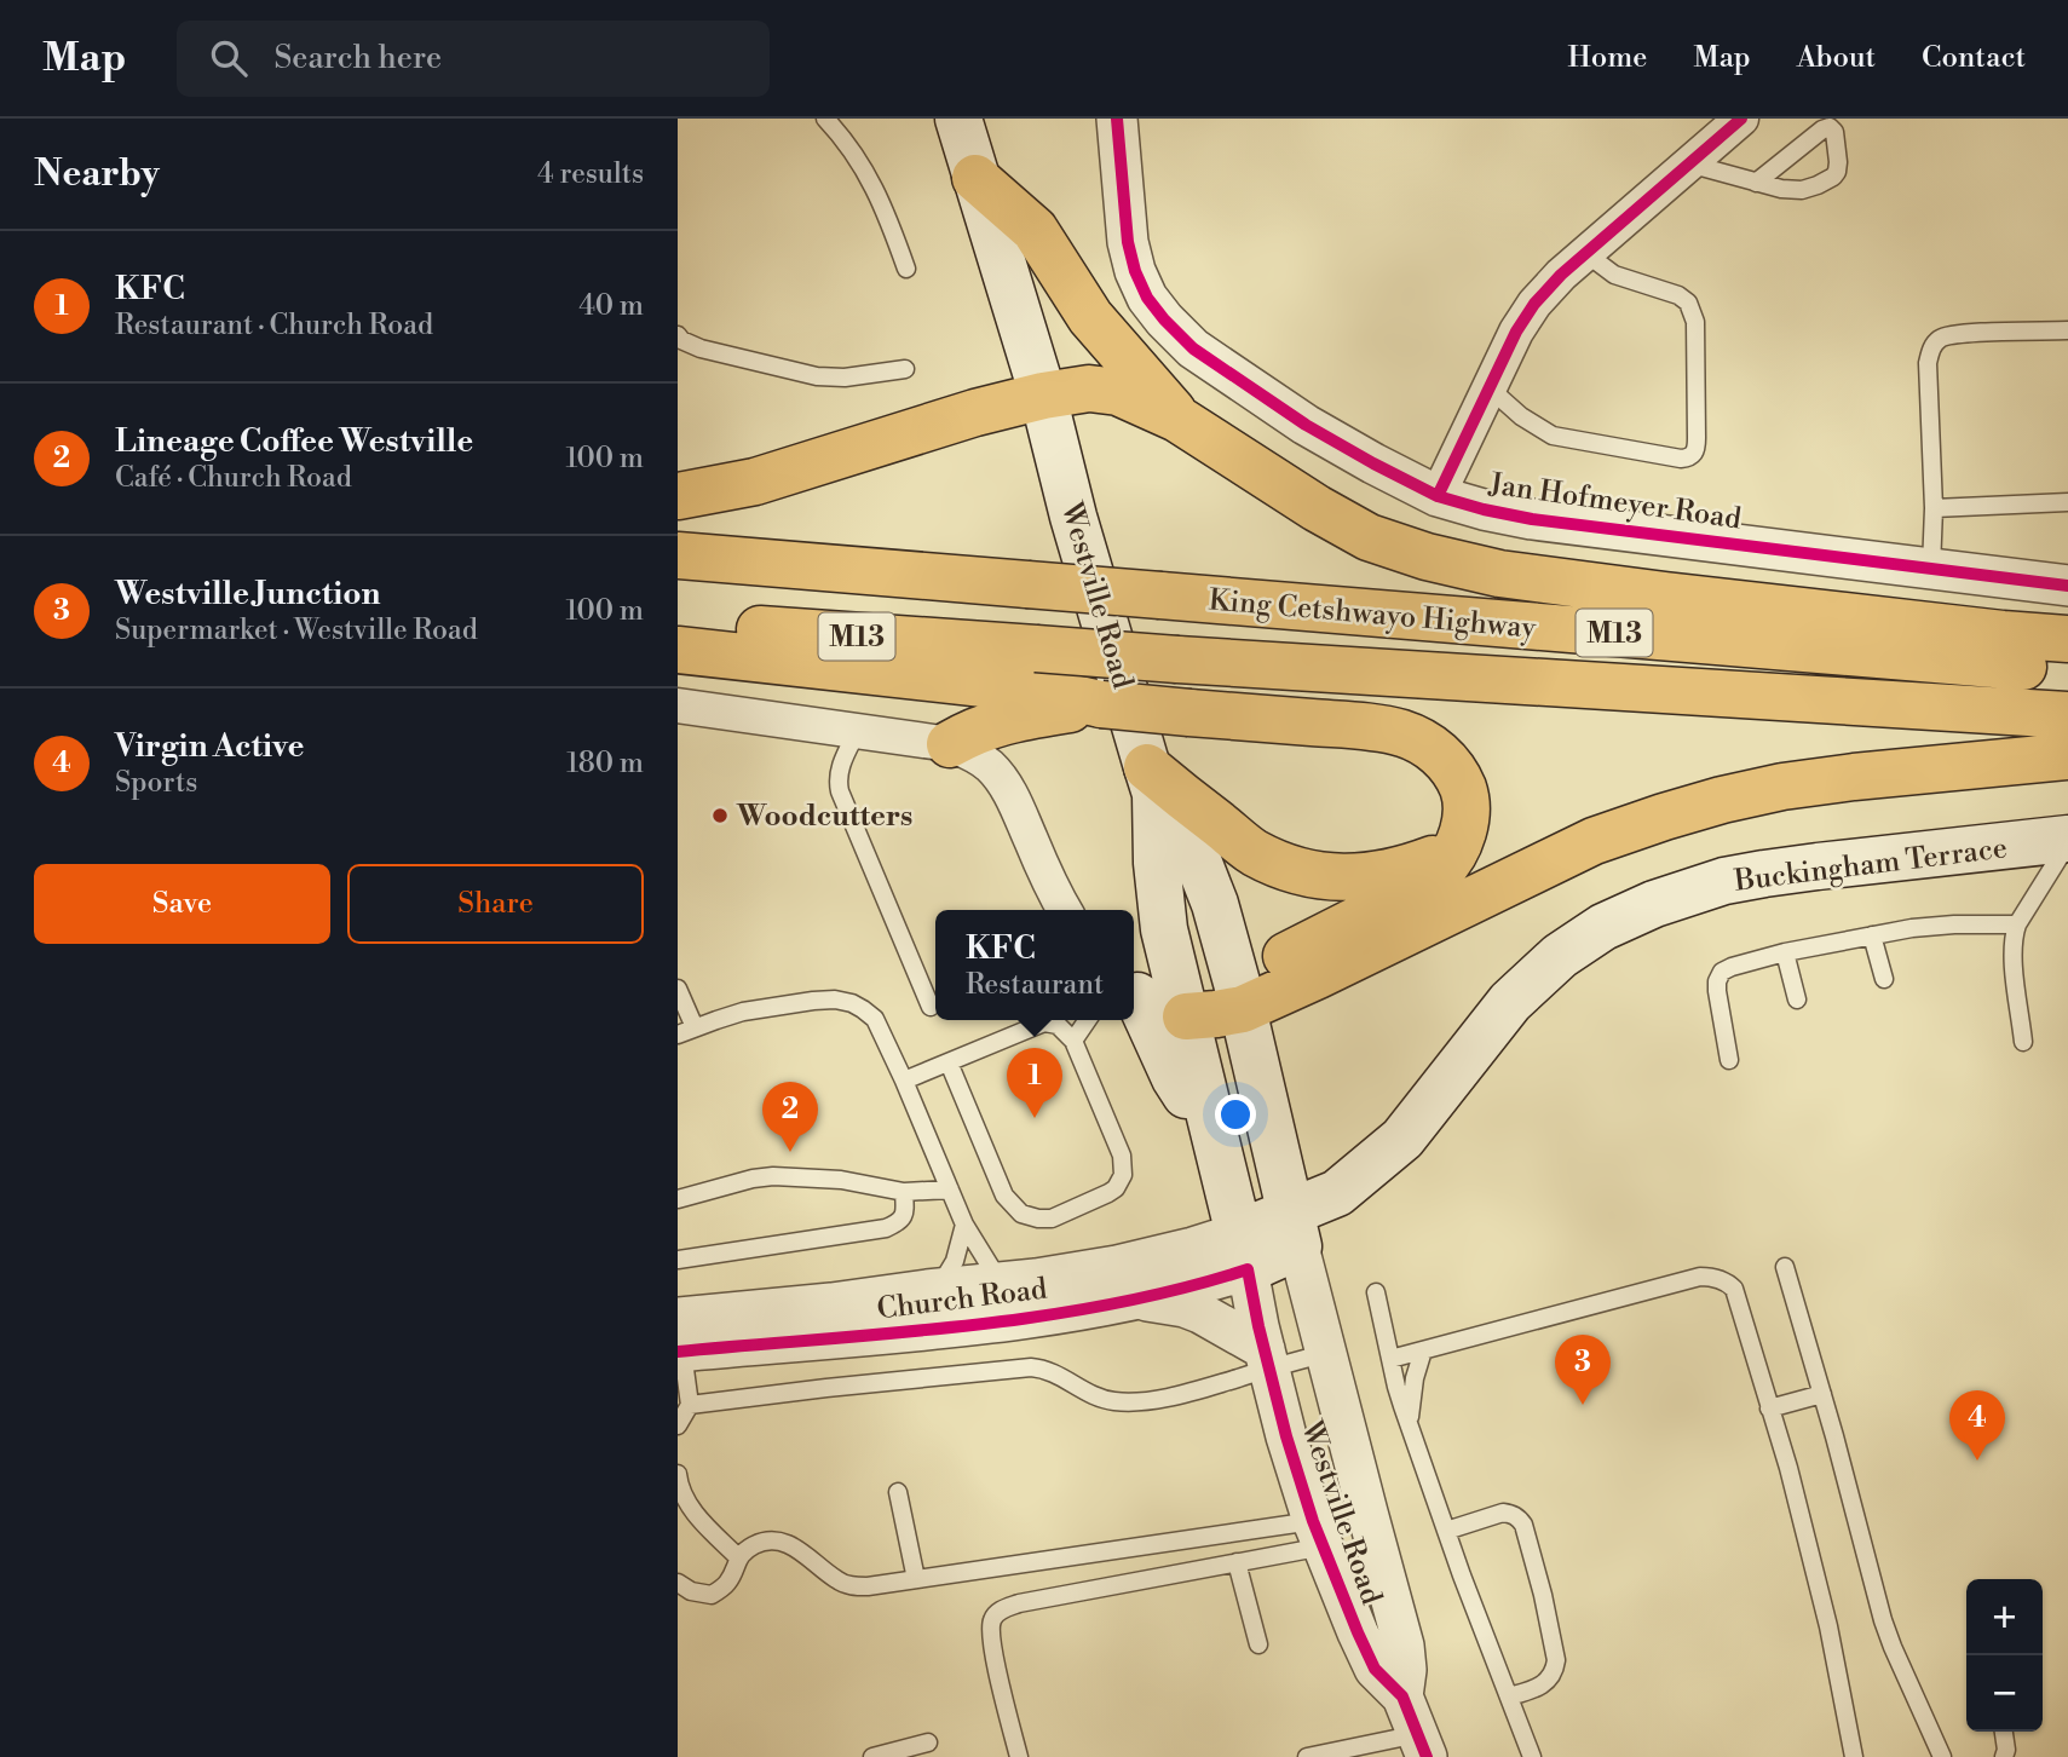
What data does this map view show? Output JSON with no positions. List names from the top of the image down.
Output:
{
  "streets": {
    "highway": ["King Cetshwayo Highway", "M13"],
    "main road": ["Westville Road", "Buckingham Terrace", "Church Road"],
    "street": ["Jan Hofmeyer Road"]
  },
  "crossings": [
    ["Westville Road", "Buckingham Terrace"],
    ["Westville Road", "Church Road"],
    ["Buckingham Terrace", "Church Road"]
  ],
  "places": ["Woodcutters"],
  "page": {
    "header": "Map",
    "search": "Search here",
    "nav": [
      "Home",
      "Map",
      "About",
      "Contact"
    ],
    "heading": ["Nearby", "4 results"],
    "list": [
      {
        "mark": "1",
        "name": "KFC",
        "note": "Restaurant · Church Road",
        "value": "40 m"
      },
      {
        "mark": "2",
        "name": "Lineage Coffee Westville",
        "note": "Café · Church Road",
        "value": "100 m"
      },
      {
        "mark": "3",
        "name": "Westville Junction",
        "note": "Supermarket · Westville Road",
        "value": "100 m"
      },
      {
        "mark": "4",
        "name": "Virgin Active",
        "note": "Sports",
        "value": "180 m"
      }
    ],
    "buttons": ["Save", "Share"],
    "popup": ["KFC", "Restaurant"],
    "pins": [
      "1",
      "2",
      "3",
      "4"
    ],
    "map_buttons": ["+", "−"]
  }
}
